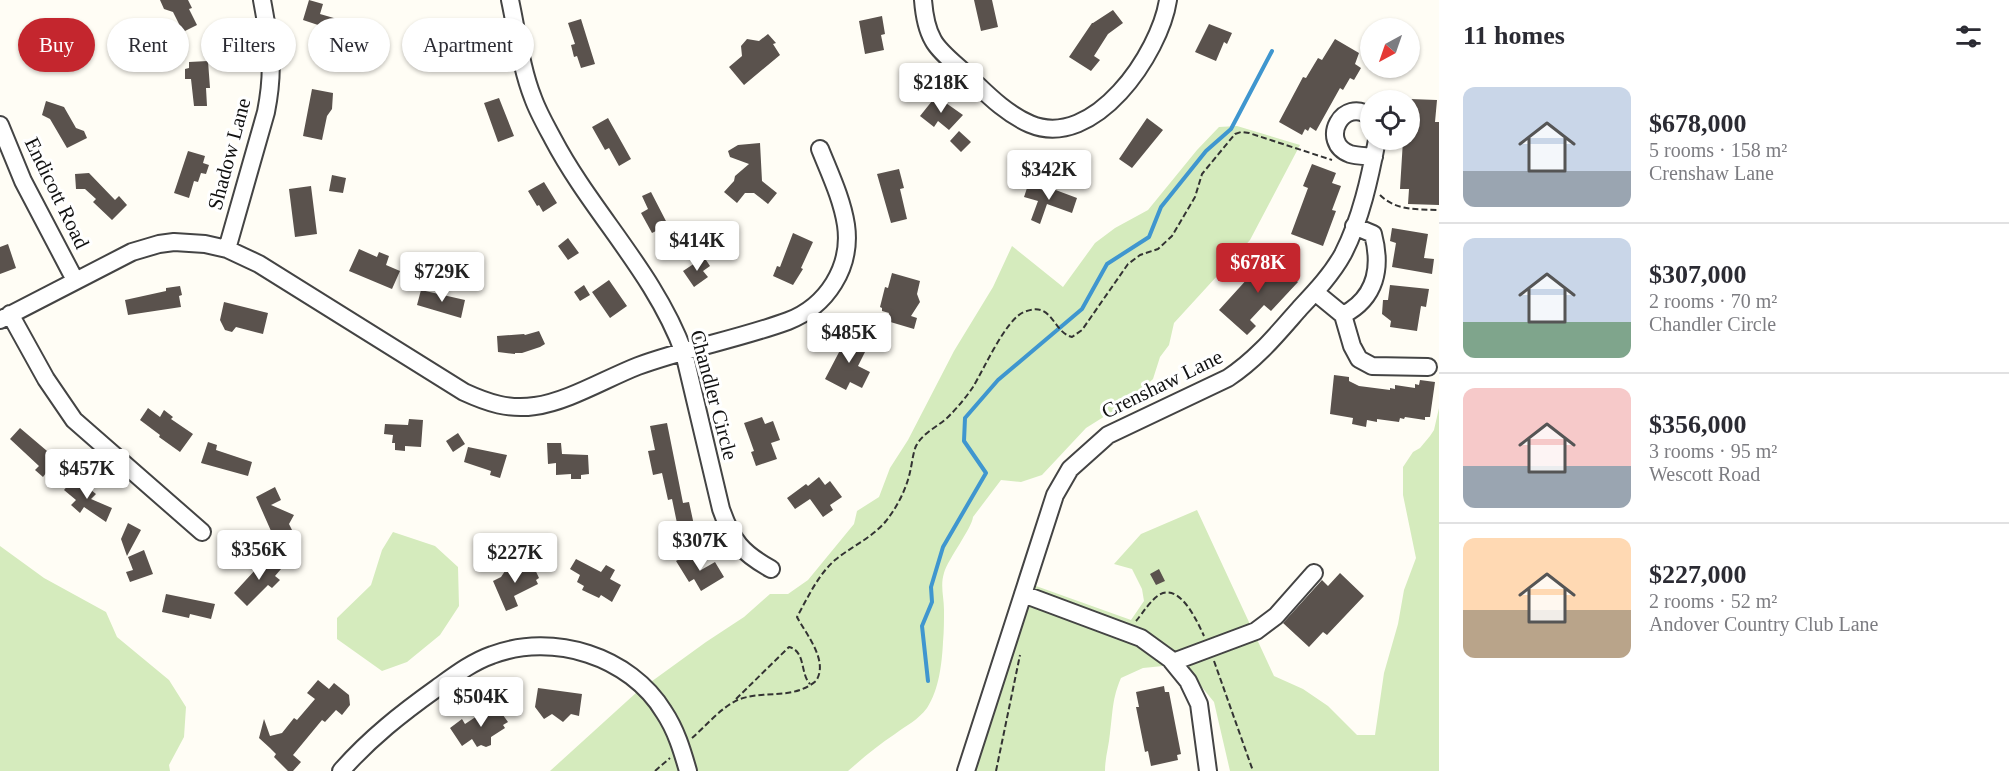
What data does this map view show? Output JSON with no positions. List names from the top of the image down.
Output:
{
  "streets": {
    "street": [
      "Shadow Lane",
      "Endicott Road",
      "Crenshaw Lane",
      "Chandler Circle"
    ]
  },
  "north": "bottom left",
  "page": {
    "heading": "11 homes",
    "chip": [
      "Buy",
      "Rent",
      "Filters",
      "New",
      "Apartment"
    ],
    "price": [
      "$218K",
      "$342K",
      "$414K",
      "$678K",
      "$729K",
      "$485K",
      "$457K",
      "$307K",
      "$356K",
      "$227K",
      "$504K"
    ],
    "list": [
      {
        "name": "$678,000",
        "note": "5 rooms · 158 m² · Crenshaw Lane"
      },
      {
        "name": "$307,000",
        "note": "2 rooms · 70 m² · Chandler Circle"
      },
      {
        "name": "$356,000",
        "note": "3 rooms · 95 m² · Wescott Road"
      },
      {
        "name": "$227,000",
        "note": "2 rooms · 52 m² · Andover Country Club Lane"
      }
    ]
  }
}
